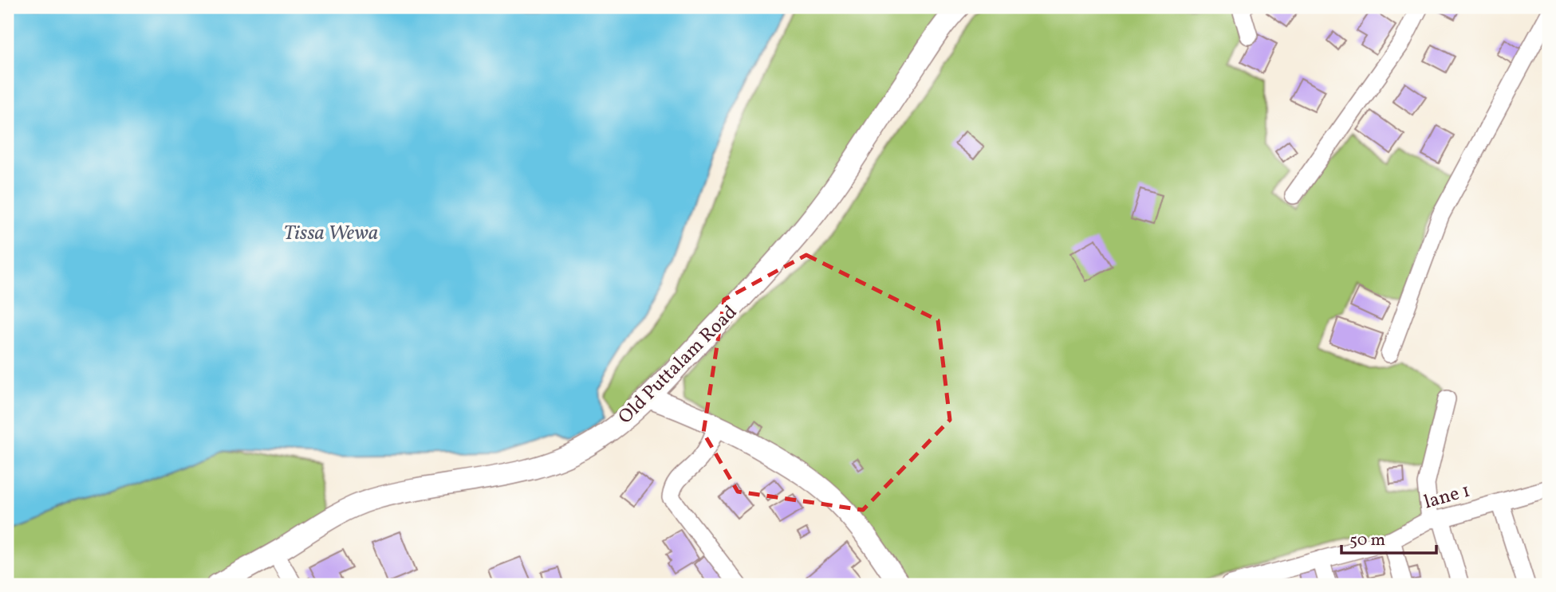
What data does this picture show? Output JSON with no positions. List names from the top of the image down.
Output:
{
  "streets": {
    "main road": ["Old Puttalam Road"],
    "street": ["lane 1"]
  },
  "water": ["Tissa Wewa"],
  "scale_bar": "50 m"
}
